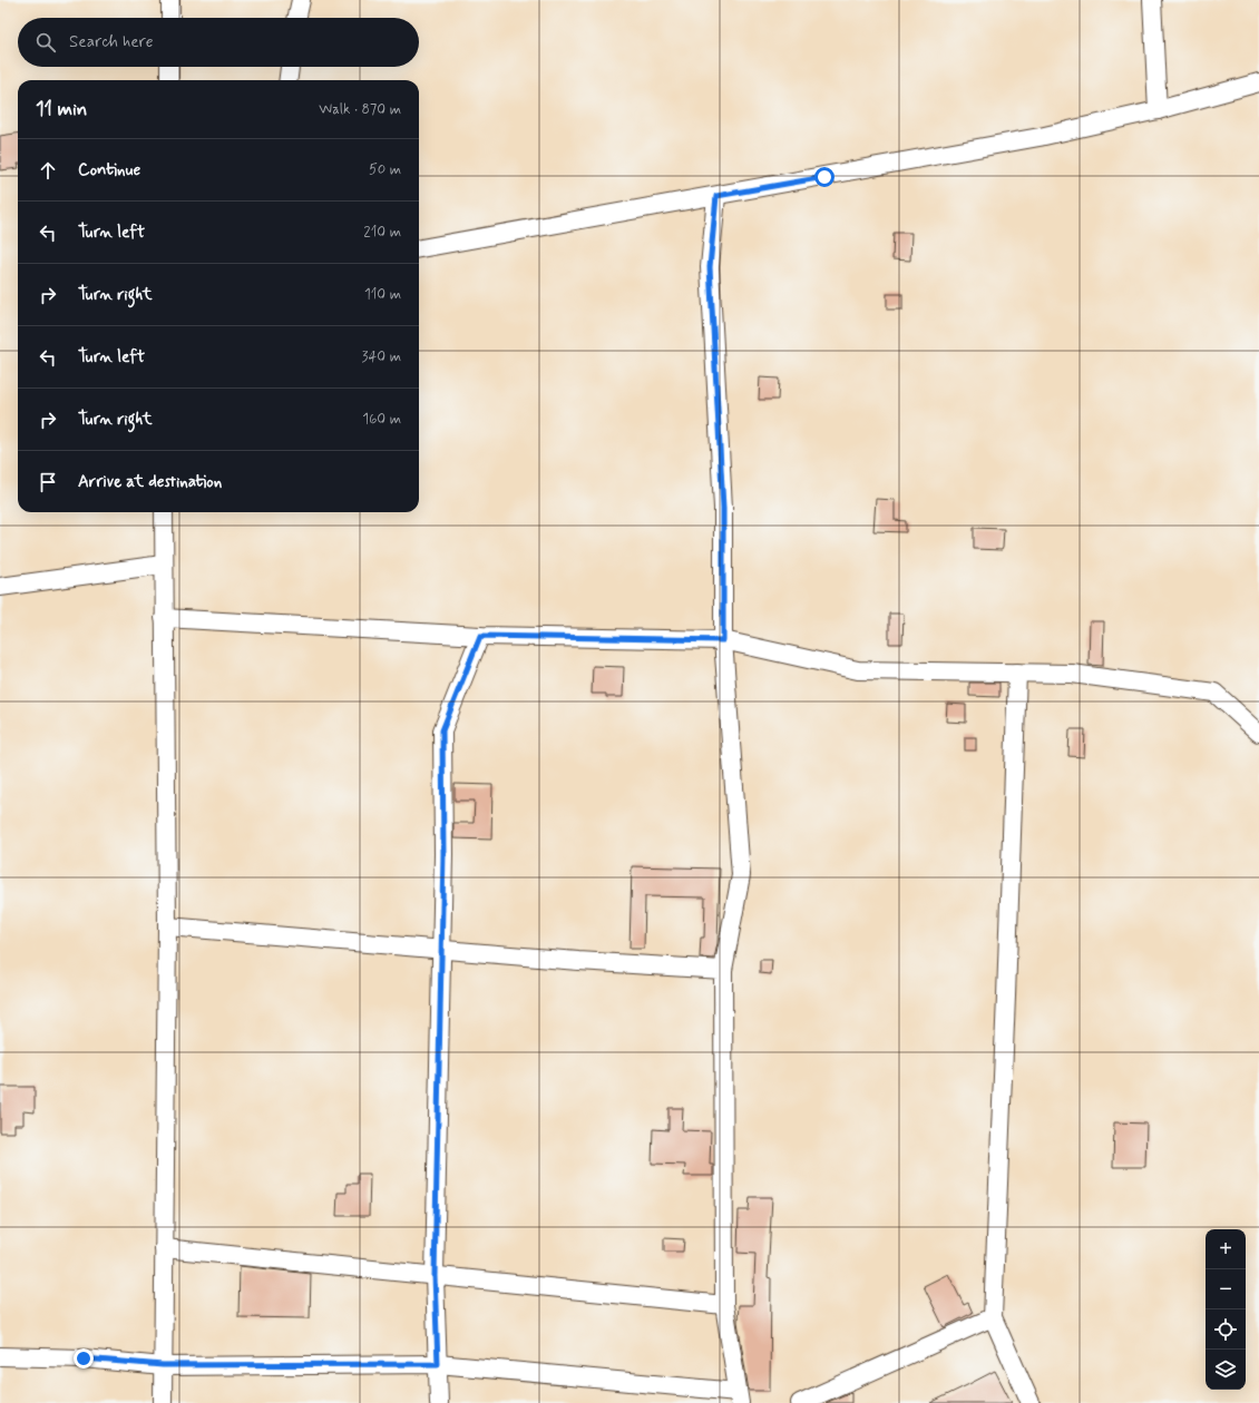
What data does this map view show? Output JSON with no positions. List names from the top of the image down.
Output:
{
  "page": {
    "search": "Search here",
    "heading": ["11 min", "Walk · 870 m"],
    "list": [
      ["Continue", "50 m"],
      ["Turn left", "210 m"],
      ["Turn right", "110 m"],
      ["Turn left", "340 m"],
      ["Turn right", "160 m"],
      "Arrive at destination"
    ],
    "map_buttons": ["+", "−"]
  }
}
